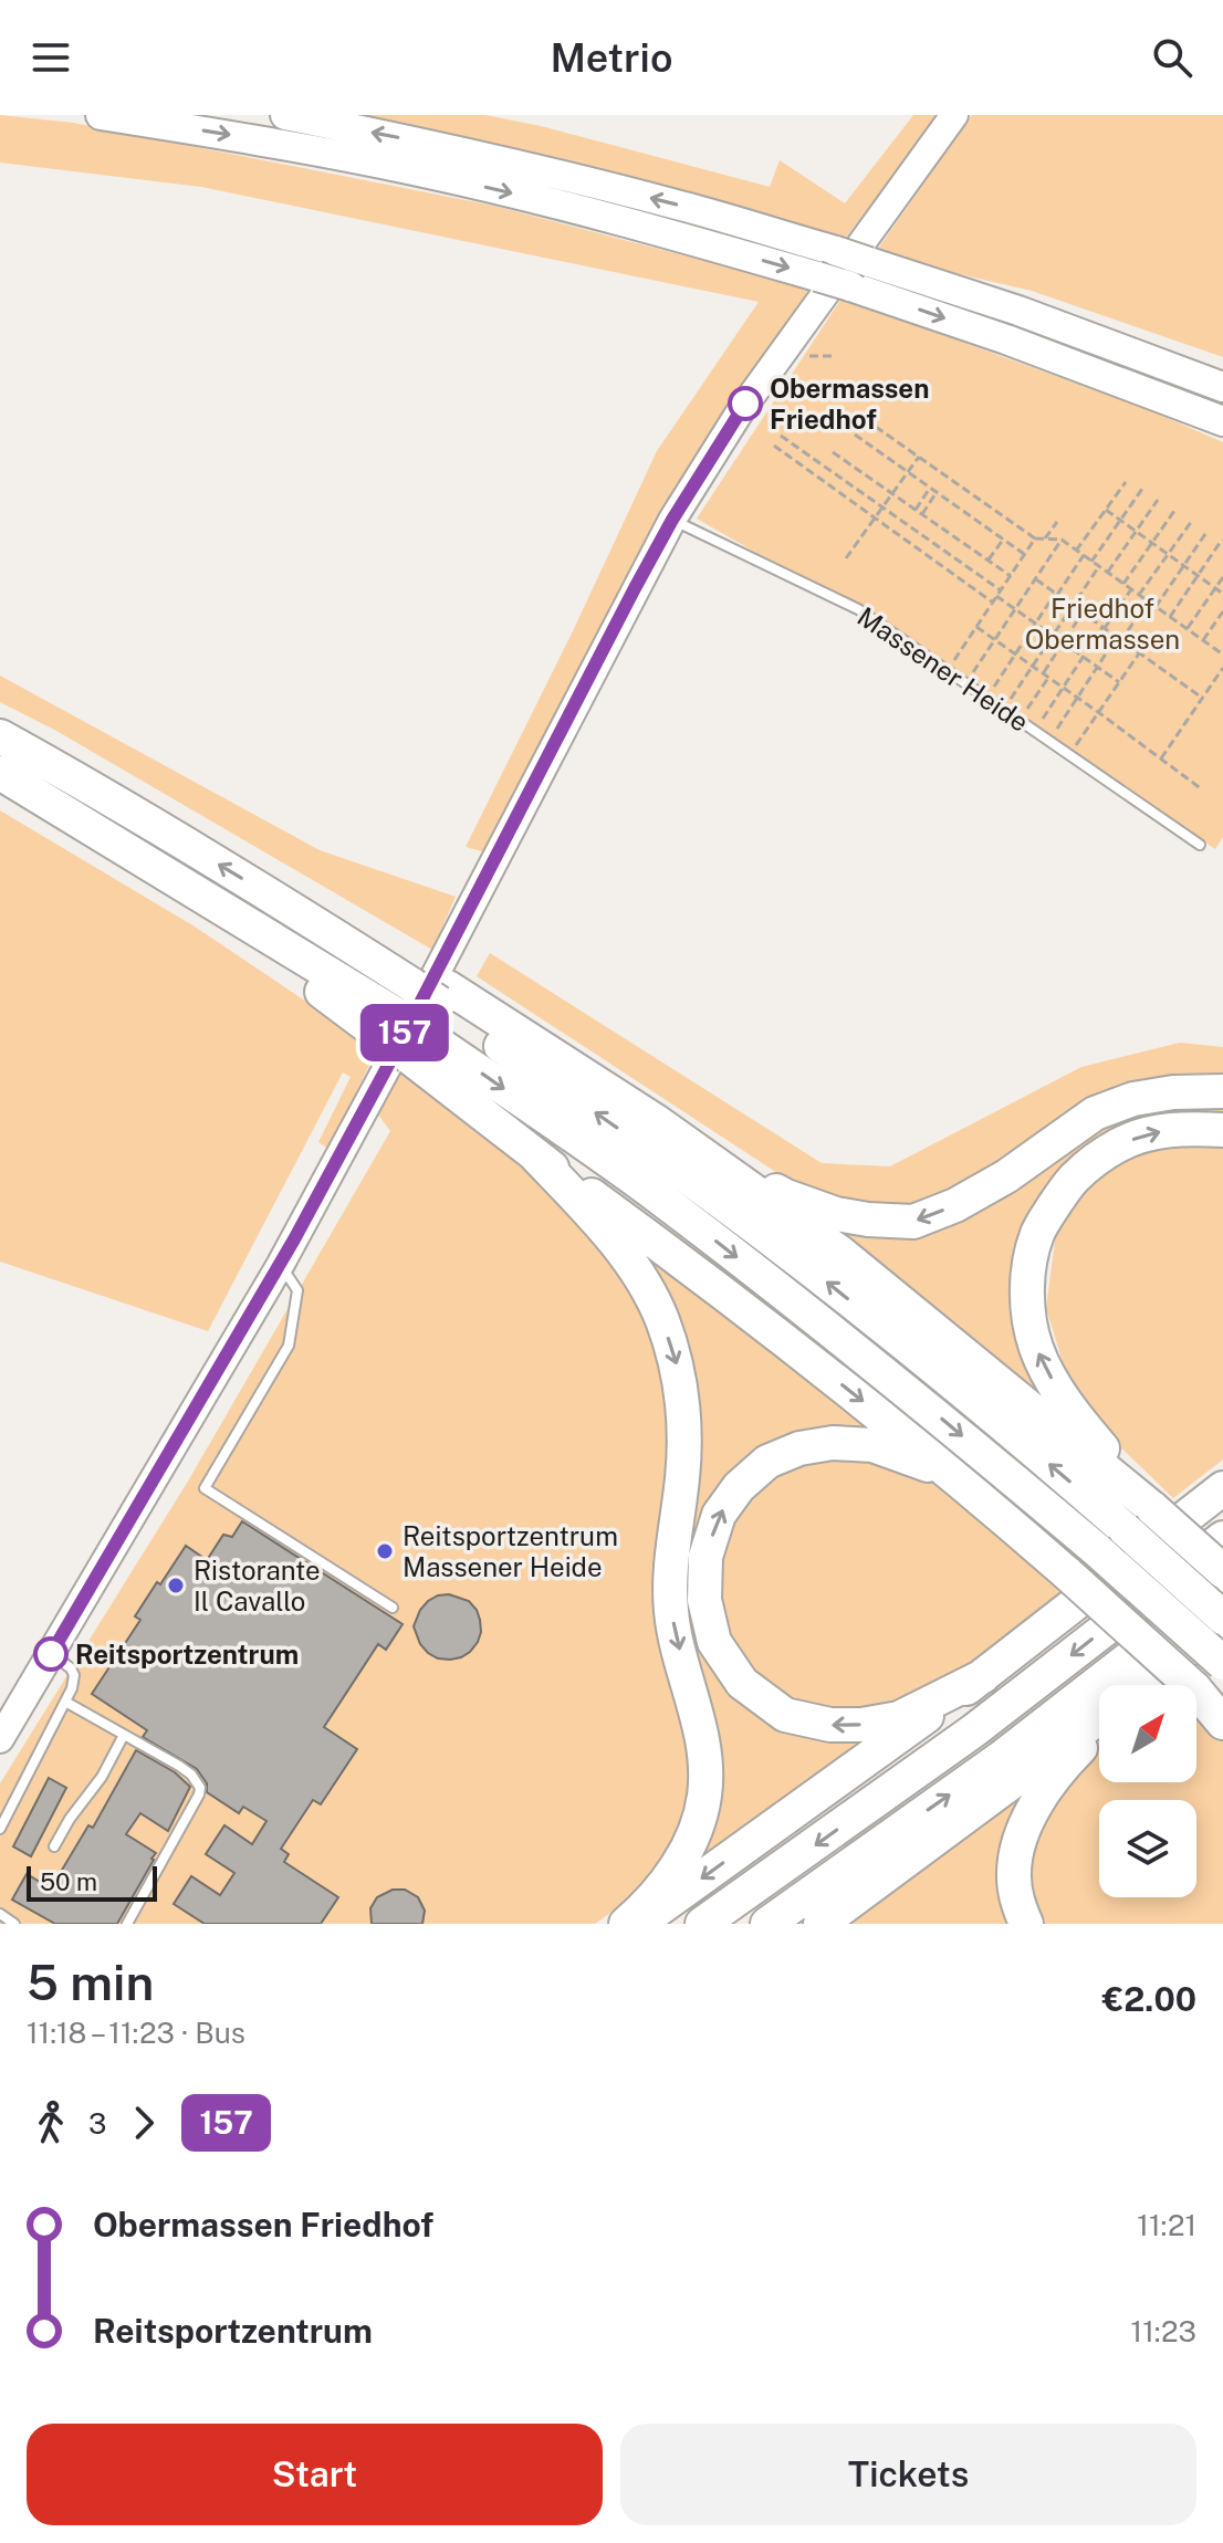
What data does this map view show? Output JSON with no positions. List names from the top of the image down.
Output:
{
  "streets": {
    "lane": ["Massener Heide"]
  },
  "parks": ["Friedhof Obermassen"],
  "places": [
    "Obermassen Friedhof",
    "Reitsportzentrum Massener Heide",
    "Ristorante Il Cavallo",
    "Reitsportzentrum"
  ],
  "lines": ["bus line 157"],
  "scale_bar": "50 m",
  "north": "top right",
  "page": {
    "header": "Metrio",
    "on_map": "157",
    "scale": "50 m",
    "heading": ["5 min", "11:18 – 11:23 · Bus", "€2.00"],
    "legs": ["3", "157"],
    "list": [
      {
        "name": "Obermassen Friedhof",
        "value": "11:21"
      },
      {
        "name": "Reitsportzentrum",
        "value": "11:23"
      }
    ],
    "buttons": ["Start", "Tickets"]
  }
}
